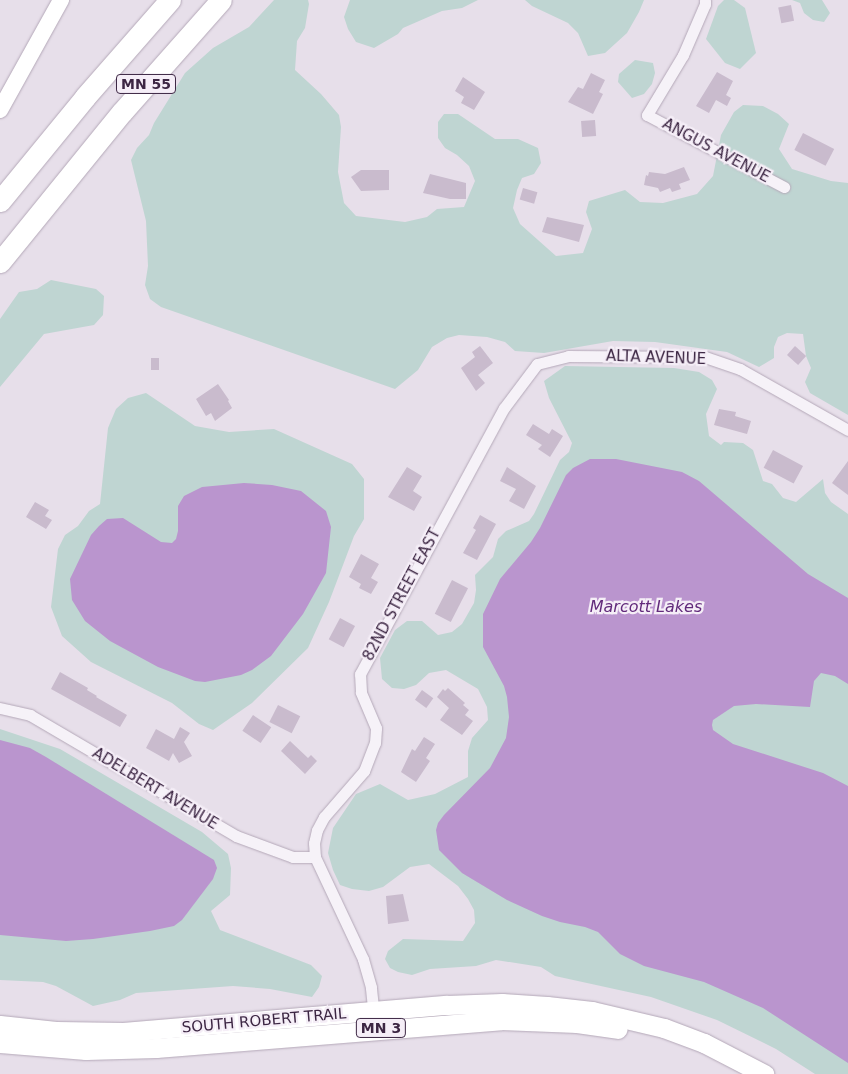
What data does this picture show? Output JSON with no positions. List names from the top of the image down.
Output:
{
  "streets": {
    "highway": ["MN 55"],
    "main road": ["SOUTH ROBERT TRAIL", "MN 3"],
    "street": [
      "ANGUS AVENUE",
      "ALTA AVENUE",
      "82ND STREET EAST",
      "ADELBERT AVENUE"
    ]
  },
  "crossings": [
    ["ALTA AVENUE", "82ND STREET EAST"],
    ["82ND STREET EAST", "ADELBERT AVENUE"],
    ["82ND STREET EAST", "SOUTH ROBERT TRAIL"]
  ],
  "water": ["Marcott Lakes"]
}
